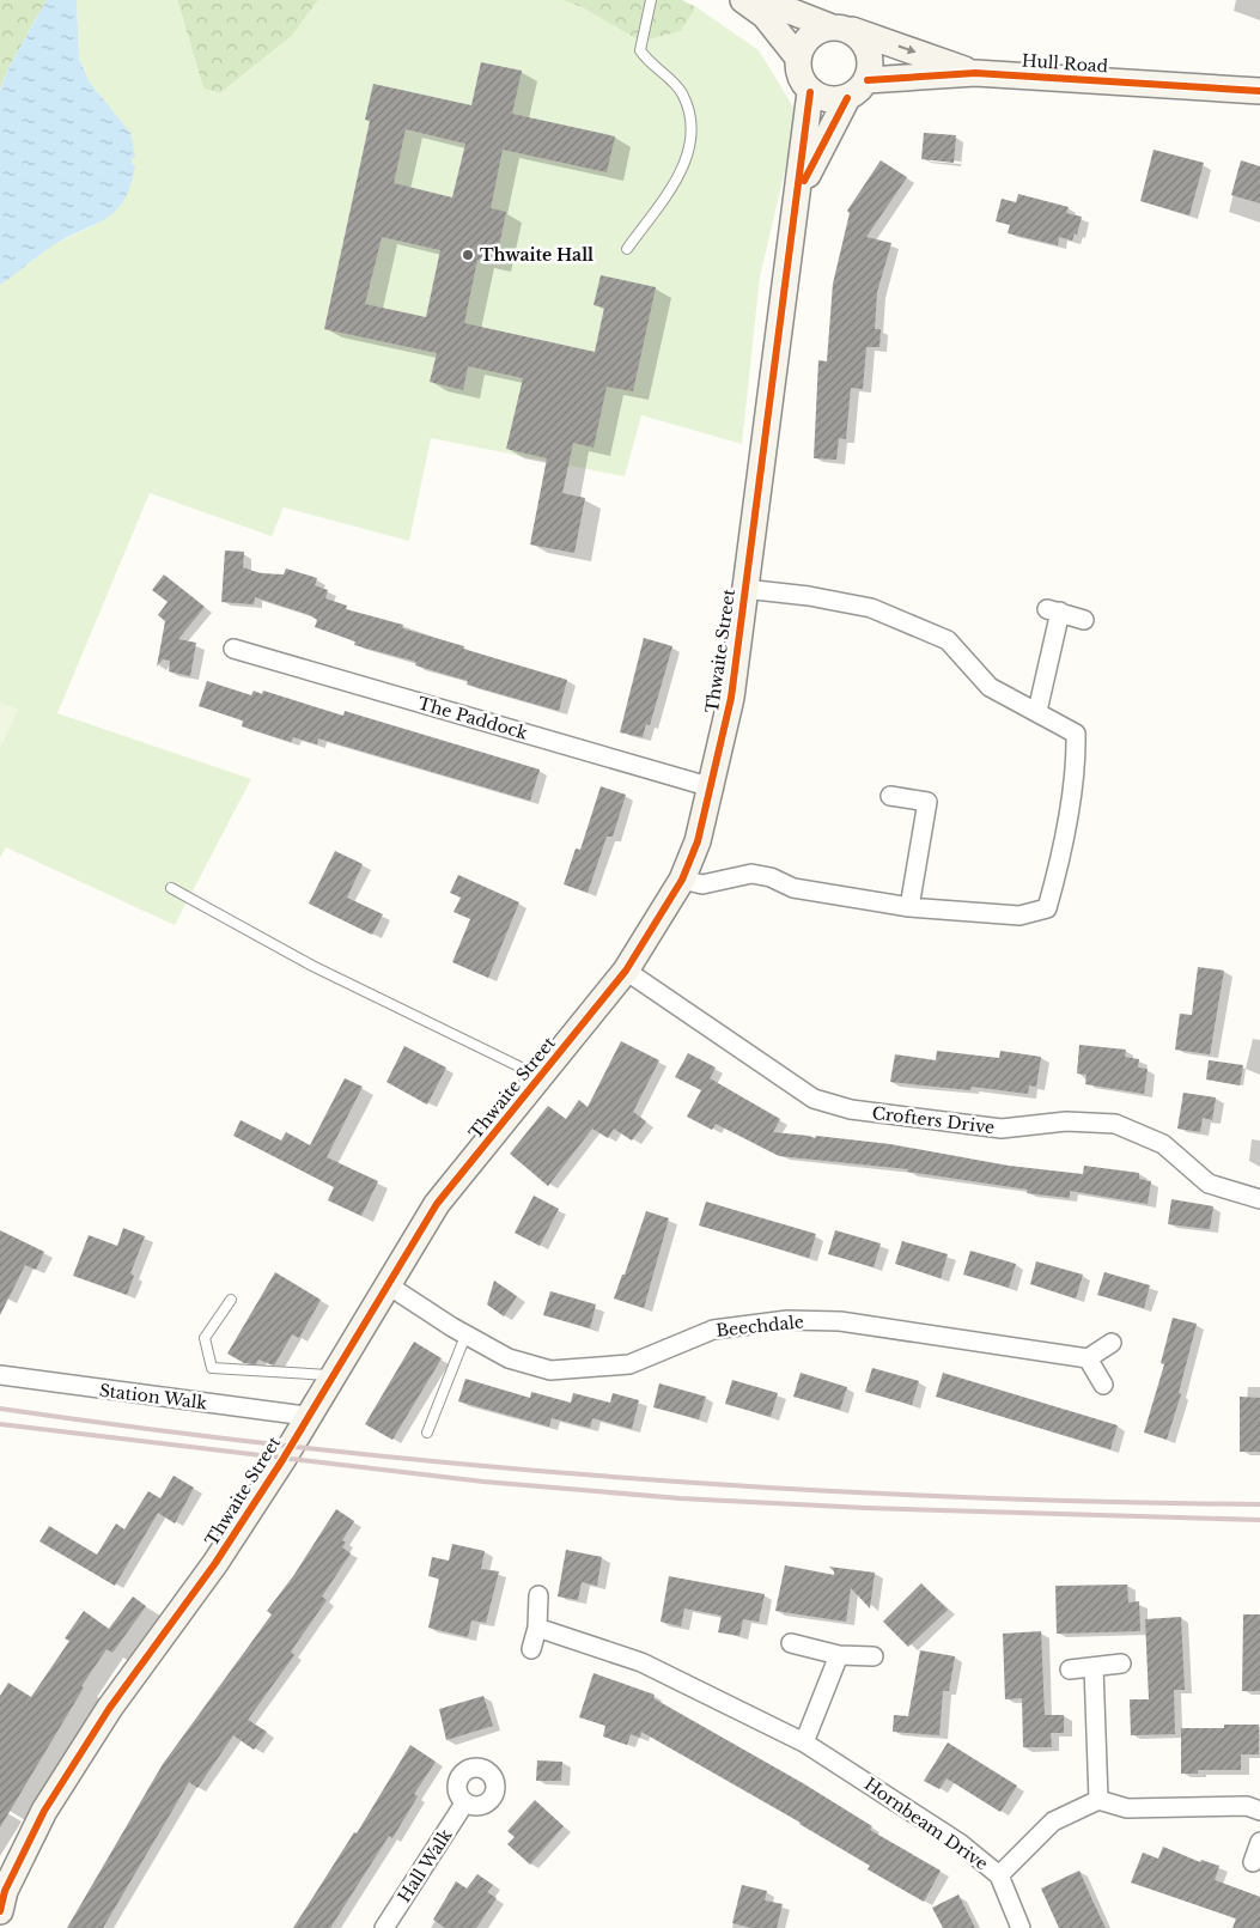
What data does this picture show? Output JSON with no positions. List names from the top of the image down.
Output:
{
  "streets": {
    "main road": ["Hull Road", "Thwaite Street"],
    "street": [
      "The Paddock",
      "Crofters Drive",
      "Beechdale",
      "Station Walk",
      "Hornbeam Drive",
      "Hall Walk"
    ]
  },
  "crossings": [
    ["Hull Road", "Thwaite Street"],
    ["Thwaite Street", "The Paddock"],
    ["Thwaite Street", "Crofters Drive"],
    ["Thwaite Street", "Beechdale"],
    ["Thwaite Street", "Station Walk"]
  ],
  "places": ["Thwaite Hall"]
}
